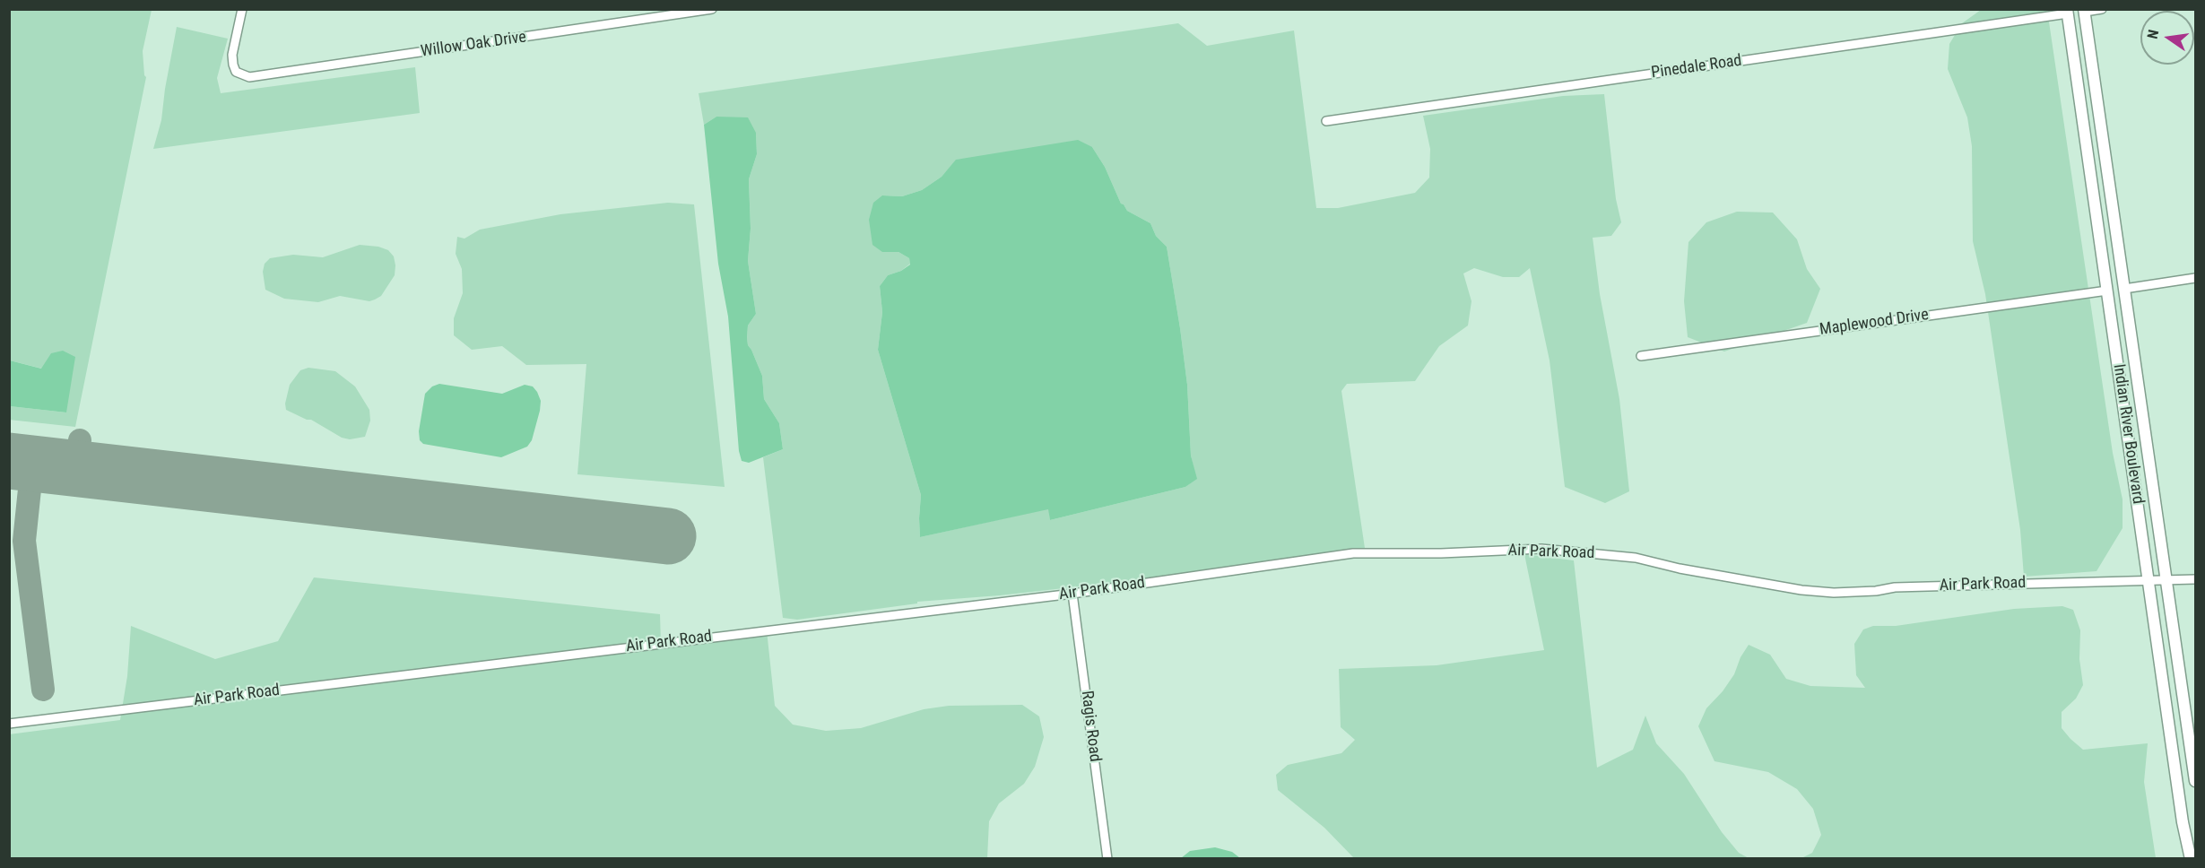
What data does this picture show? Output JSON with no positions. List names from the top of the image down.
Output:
{
  "streets": {
    "main road": ["Indian River Boulevard"],
    "street": [
      "Willow Oak Drive",
      "Pinedale Road",
      "Maplewood Drive",
      "Air Park Road",
      "Ragis Road"
    ]
  },
  "crossings": [
    ["Pinedale Road", "Indian River Boulevard"],
    ["Maplewood Drive", "Indian River Boulevard"],
    ["Indian River Boulevard", "Air Park Road"],
    ["Air Park Road", "Ragis Road"]
  ],
  "north": "left"
}
